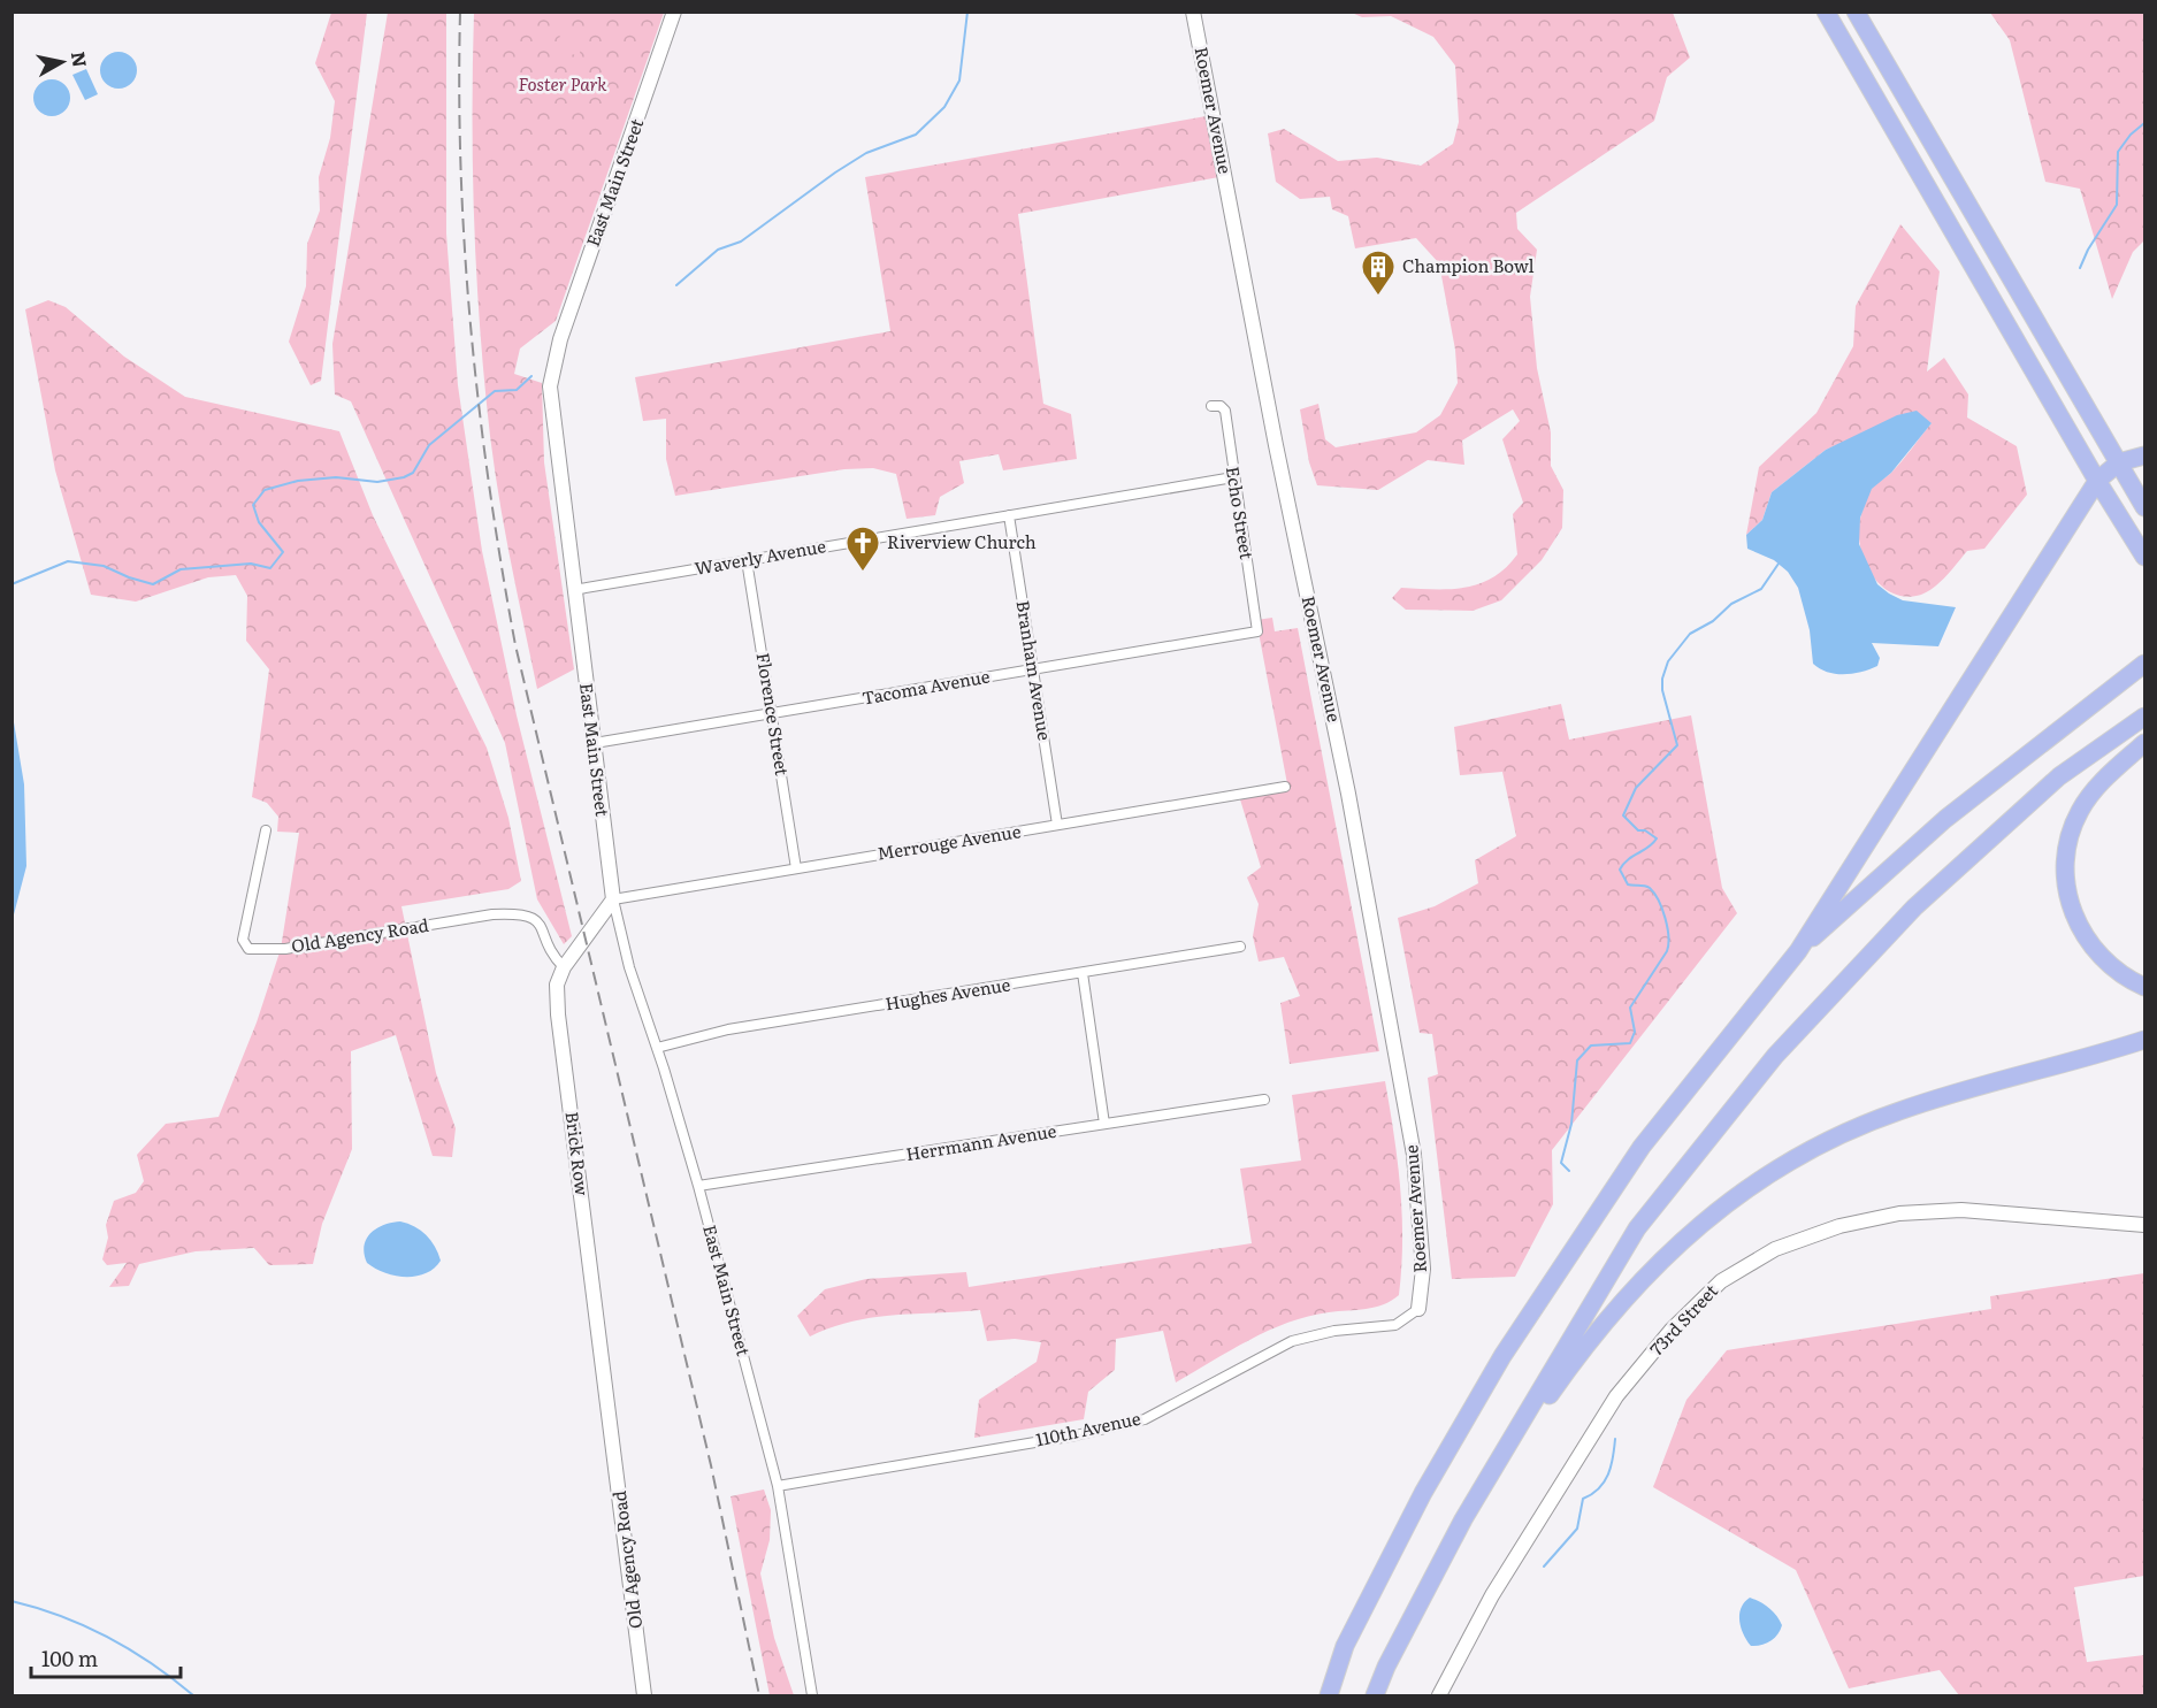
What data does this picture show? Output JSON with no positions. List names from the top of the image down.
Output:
{
  "streets": {
    "street": [
      "Roemer Avenue",
      "East Main Street",
      "Echo Street",
      "Waverly Avenue",
      "Branham Avenue",
      "Tacoma Avenue",
      "Florence Street",
      "Merrouge Avenue",
      "Old Agency Road",
      "Hughes Avenue",
      "Herrmann Avenue",
      "Brick Row",
      "73rd Street",
      "110th Avenue"
    ]
  },
  "crossings": [
    ["Roemer Avenue", "110th Avenue"],
    ["East Main Street", "Waverly Avenue"],
    ["East Main Street", "Tacoma Avenue"],
    ["East Main Street", "Merrouge Avenue"],
    ["East Main Street", "Hughes Avenue"],
    ["East Main Street", "Herrmann Avenue"],
    ["East Main Street", "Brick Row"],
    ["East Main Street", "110th Avenue"],
    ["Echo Street", "Waverly Avenue"],
    ["Echo Street", "Tacoma Avenue"],
    ["Waverly Avenue", "Branham Avenue"],
    ["Waverly Avenue", "Florence Street"],
    ["Branham Avenue", "Tacoma Avenue"],
    ["Branham Avenue", "Merrouge Avenue"],
    ["Tacoma Avenue", "Florence Street"],
    ["Florence Street", "Merrouge Avenue"],
    ["Merrouge Avenue", "Brick Row"],
    ["Old Agency Road", "Brick Row"]
  ],
  "parks": ["Foster Park"],
  "places": {
    "building": ["Champion Bowl"],
    "church": ["Riverview Church"]
  },
  "scale_bar": "100 m",
  "north": "right"
}
